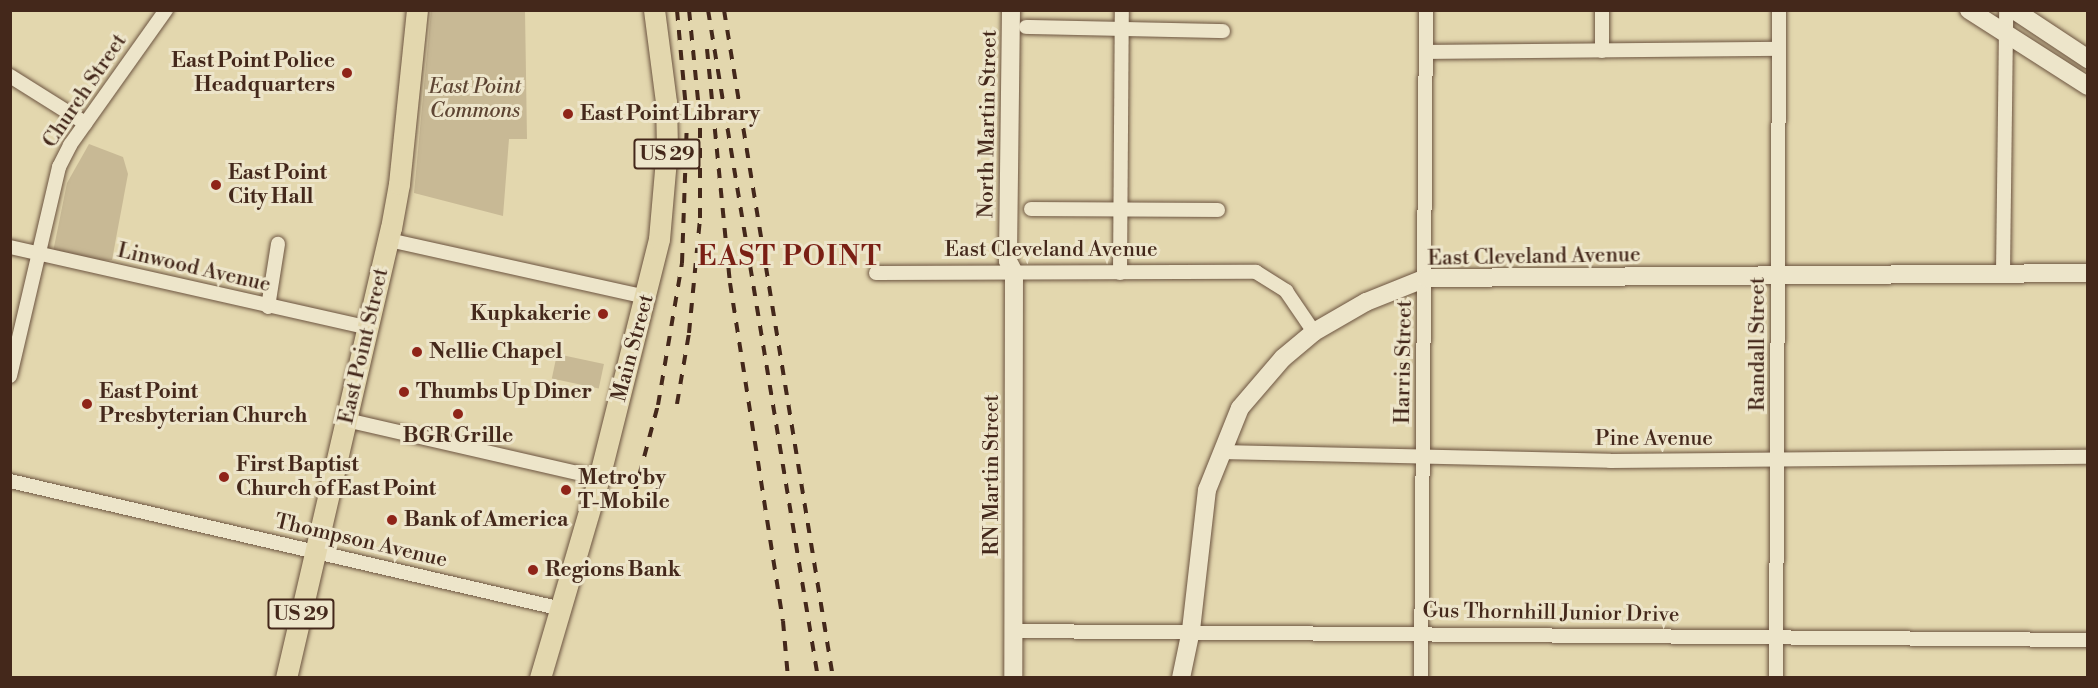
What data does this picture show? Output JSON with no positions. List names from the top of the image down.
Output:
{
  "streets": {
    "main road": [
      "North Martin Street",
      "US 29",
      "East Cleveland Avenue",
      "East Point Street",
      "Main Street",
      "RN Martin Street"
    ],
    "street": [
      "Church Street",
      "Linwood Avenue",
      "Randall Street",
      "Harris Street",
      "Pine Avenue",
      "Thompson Avenue",
      "Gus Thornhill Junior Drive"
    ]
  },
  "crossings": [
    ["Church Street", "Linwood Avenue"],
    ["North Martin Street", "East Cleveland Avenue"],
    ["North Martin Street", "RN Martin Street"],
    ["East Cleveland Avenue", "Randall Street"],
    ["East Cleveland Avenue", "Harris Street"],
    ["East Cleveland Avenue", "RN Martin Street"],
    ["Linwood Avenue", "East Point Street"],
    ["Randall Street", "Pine Avenue"],
    ["Randall Street", "Gus Thornhill Junior Drive"],
    ["East Point Street", "Thompson Avenue"],
    ["Main Street", "Thompson Avenue"],
    ["Harris Street", "Pine Avenue"],
    ["Harris Street", "Gus Thornhill Junior Drive"],
    ["RN Martin Street", "Gus Thornhill Junior Drive"]
  ],
  "districts": ["EAST POINT"],
  "parks": ["East Point Commons"],
  "places": [
    "East Point Police Headquarters",
    "East Point Library",
    "East Point City Hall",
    "Kupkakerie",
    "Nellie Chapel",
    "Thumbs Up Diner",
    "East Point Presbyterian Church",
    "BGR Grille",
    "First Baptist Church of East Point",
    "Metro by T-Mobile",
    "Bank of America",
    "Regions Bank"
  ]
}
